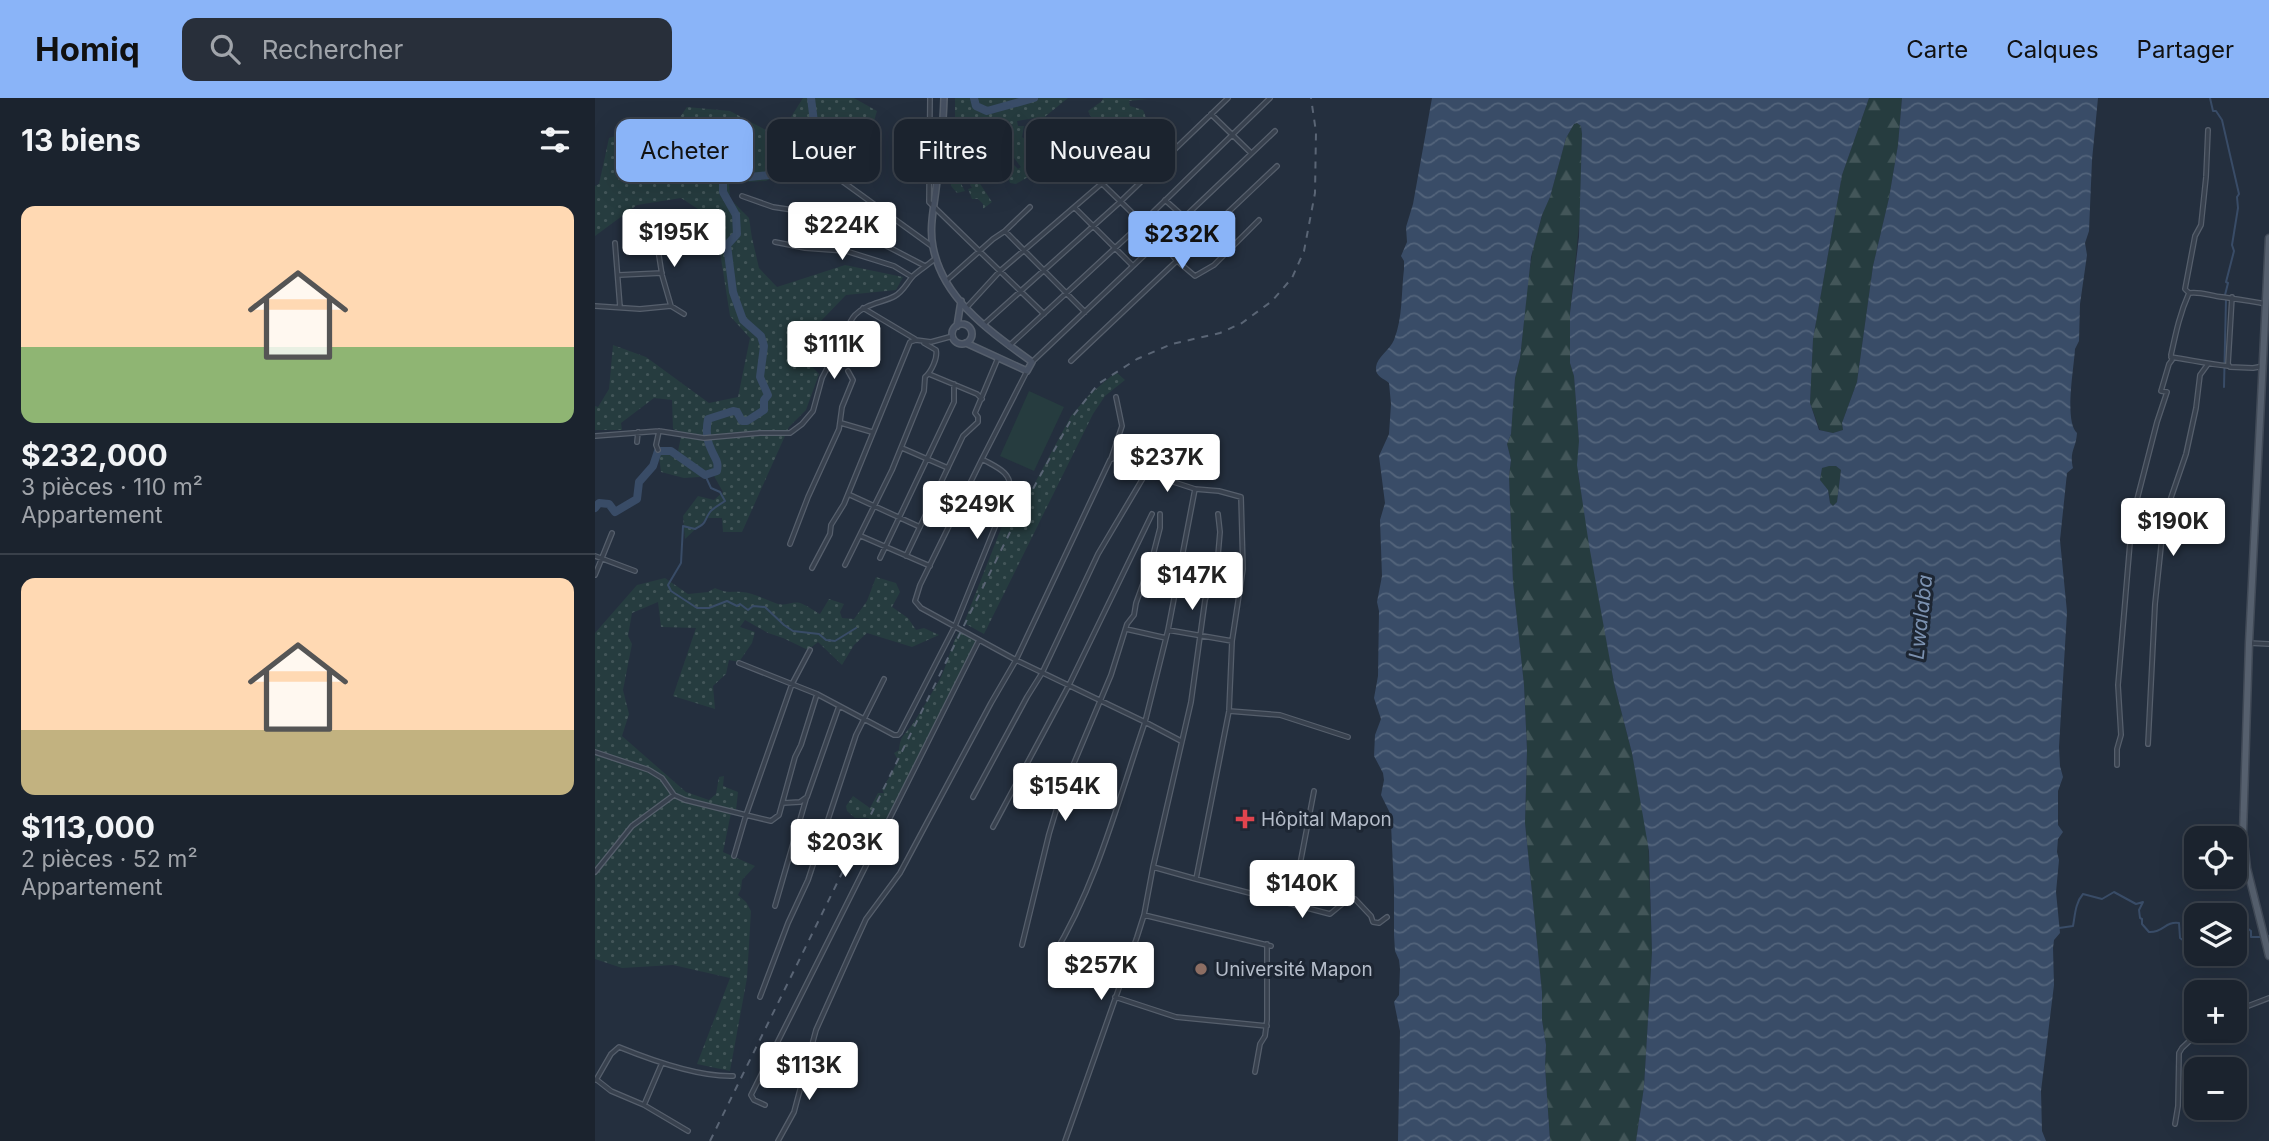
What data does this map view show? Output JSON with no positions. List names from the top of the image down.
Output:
{
  "water": ["Lwalaba"],
  "places": {
    "health": ["Hôpital Mapon"],
    "other": ["Université Mapon"]
  },
  "page": {
    "header": "Homiq",
    "search": "Rechercher",
    "nav": ["Carte", "Calques", "Partager"],
    "heading": "13 biens",
    "chip": [
      "Acheter",
      "Louer",
      "Filtres",
      "Nouveau"
    ],
    "list": [
      {
        "name": "$232,000",
        "note": "3 pièces · 110 m² · Appartement"
      },
      {
        "name": "$113,000",
        "note": "2 pièces · 52 m² · Appartement"
      }
    ],
    "price": [
      "$224K",
      "$195K",
      "$232K",
      "$111K",
      "$237K",
      "$249K",
      "$190K",
      "$147K",
      "$154K",
      "$203K",
      "$140K",
      "$257K",
      "$113K"
    ],
    "map_buttons": ["+", "−"]
  }
}
